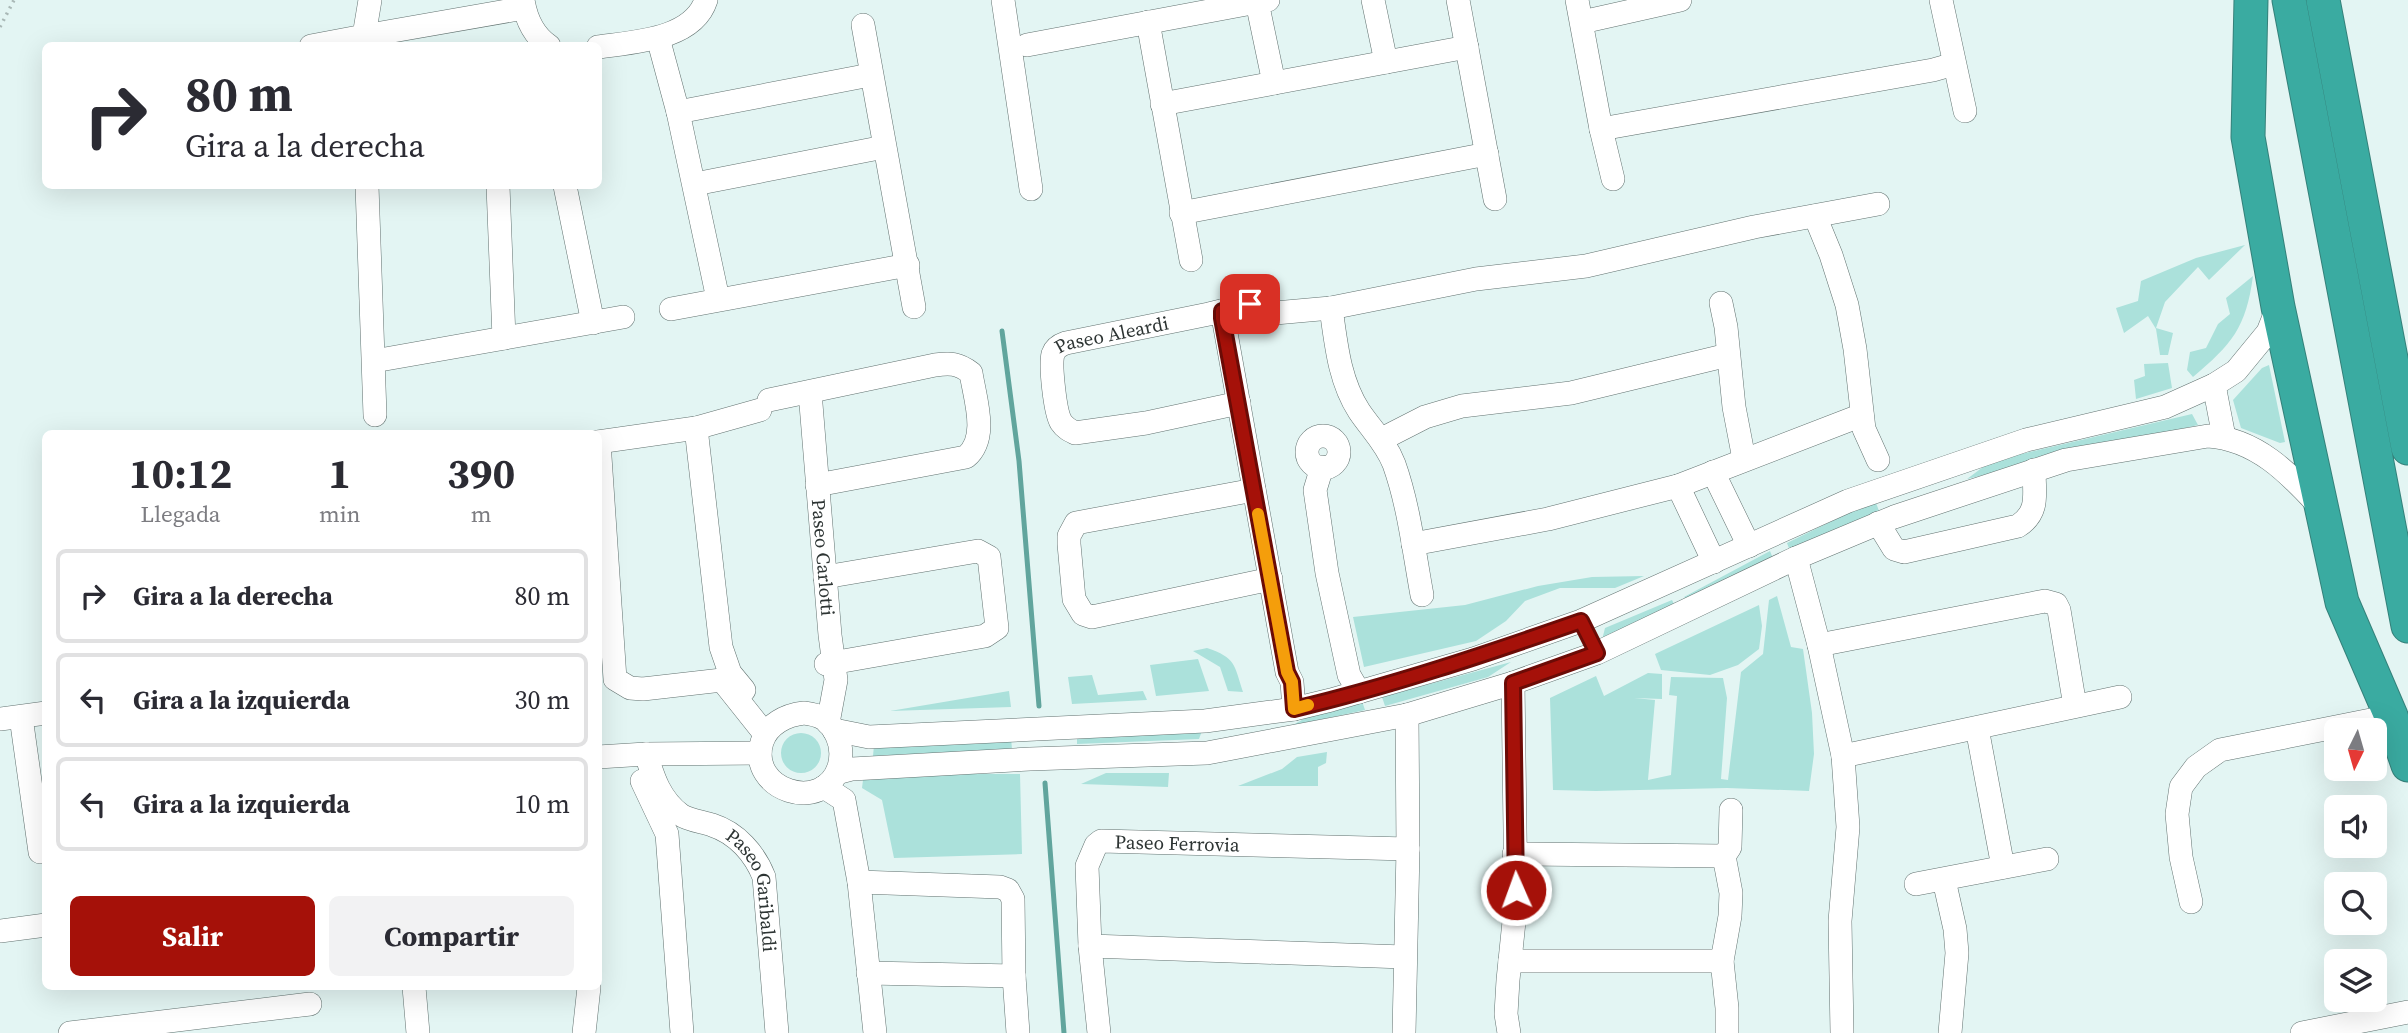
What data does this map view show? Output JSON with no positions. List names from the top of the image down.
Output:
{
  "streets": {
    "street": [
      "Paseo Aleardi",
      "Paseo Carlotti",
      "Paseo Ferrovia",
      "Paseo Garibaldi"
    ]
  },
  "north": "bottom",
  "page": {
    "turn": ["80 m", "Gira a la derecha"],
    "eta": [
      "10:12",
      "Llegada",
      "1",
      "min",
      "390",
      "m"
    ],
    "list": [
      {
        "name": "Gira a la derecha",
        "value": "80 m"
      },
      {
        "name": "Gira a la izquierda",
        "value": "30 m"
      },
      {
        "name": "Gira a la izquierda",
        "value": "10 m"
      }
    ],
    "buttons": ["Salir", "Compartir"]
  }
}
